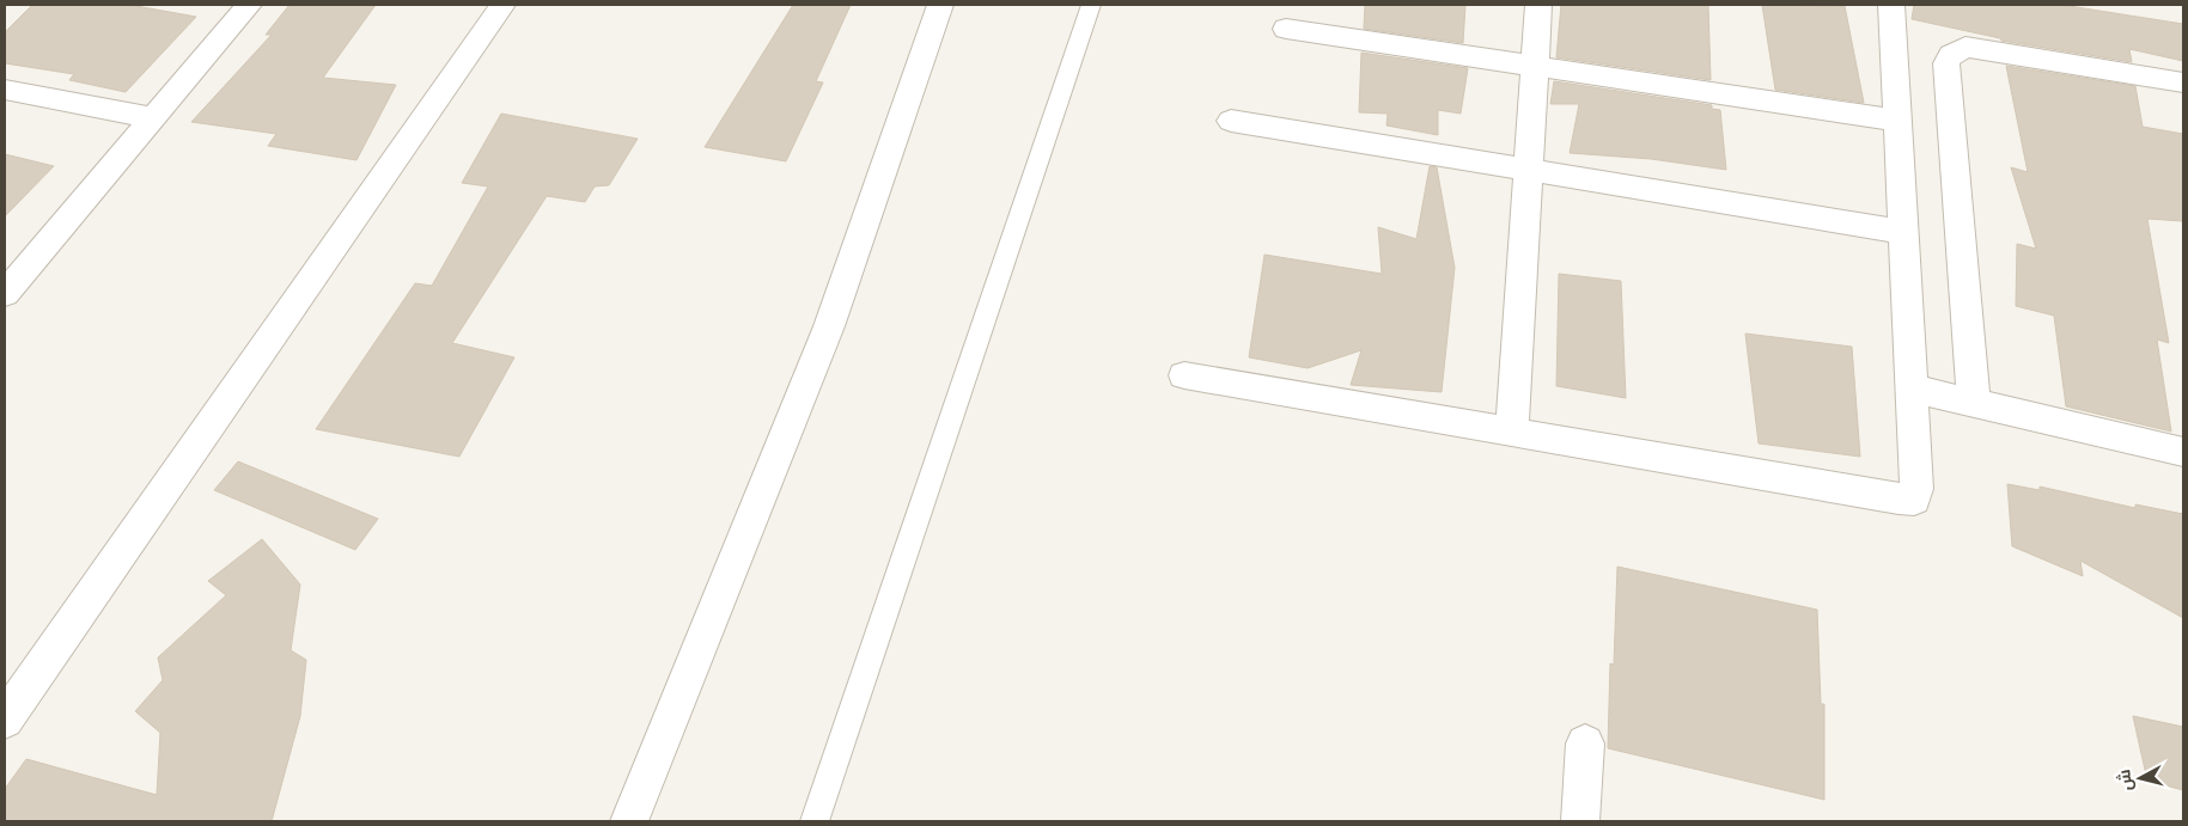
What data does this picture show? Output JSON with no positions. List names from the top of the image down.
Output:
{
  "north": "left"
}
